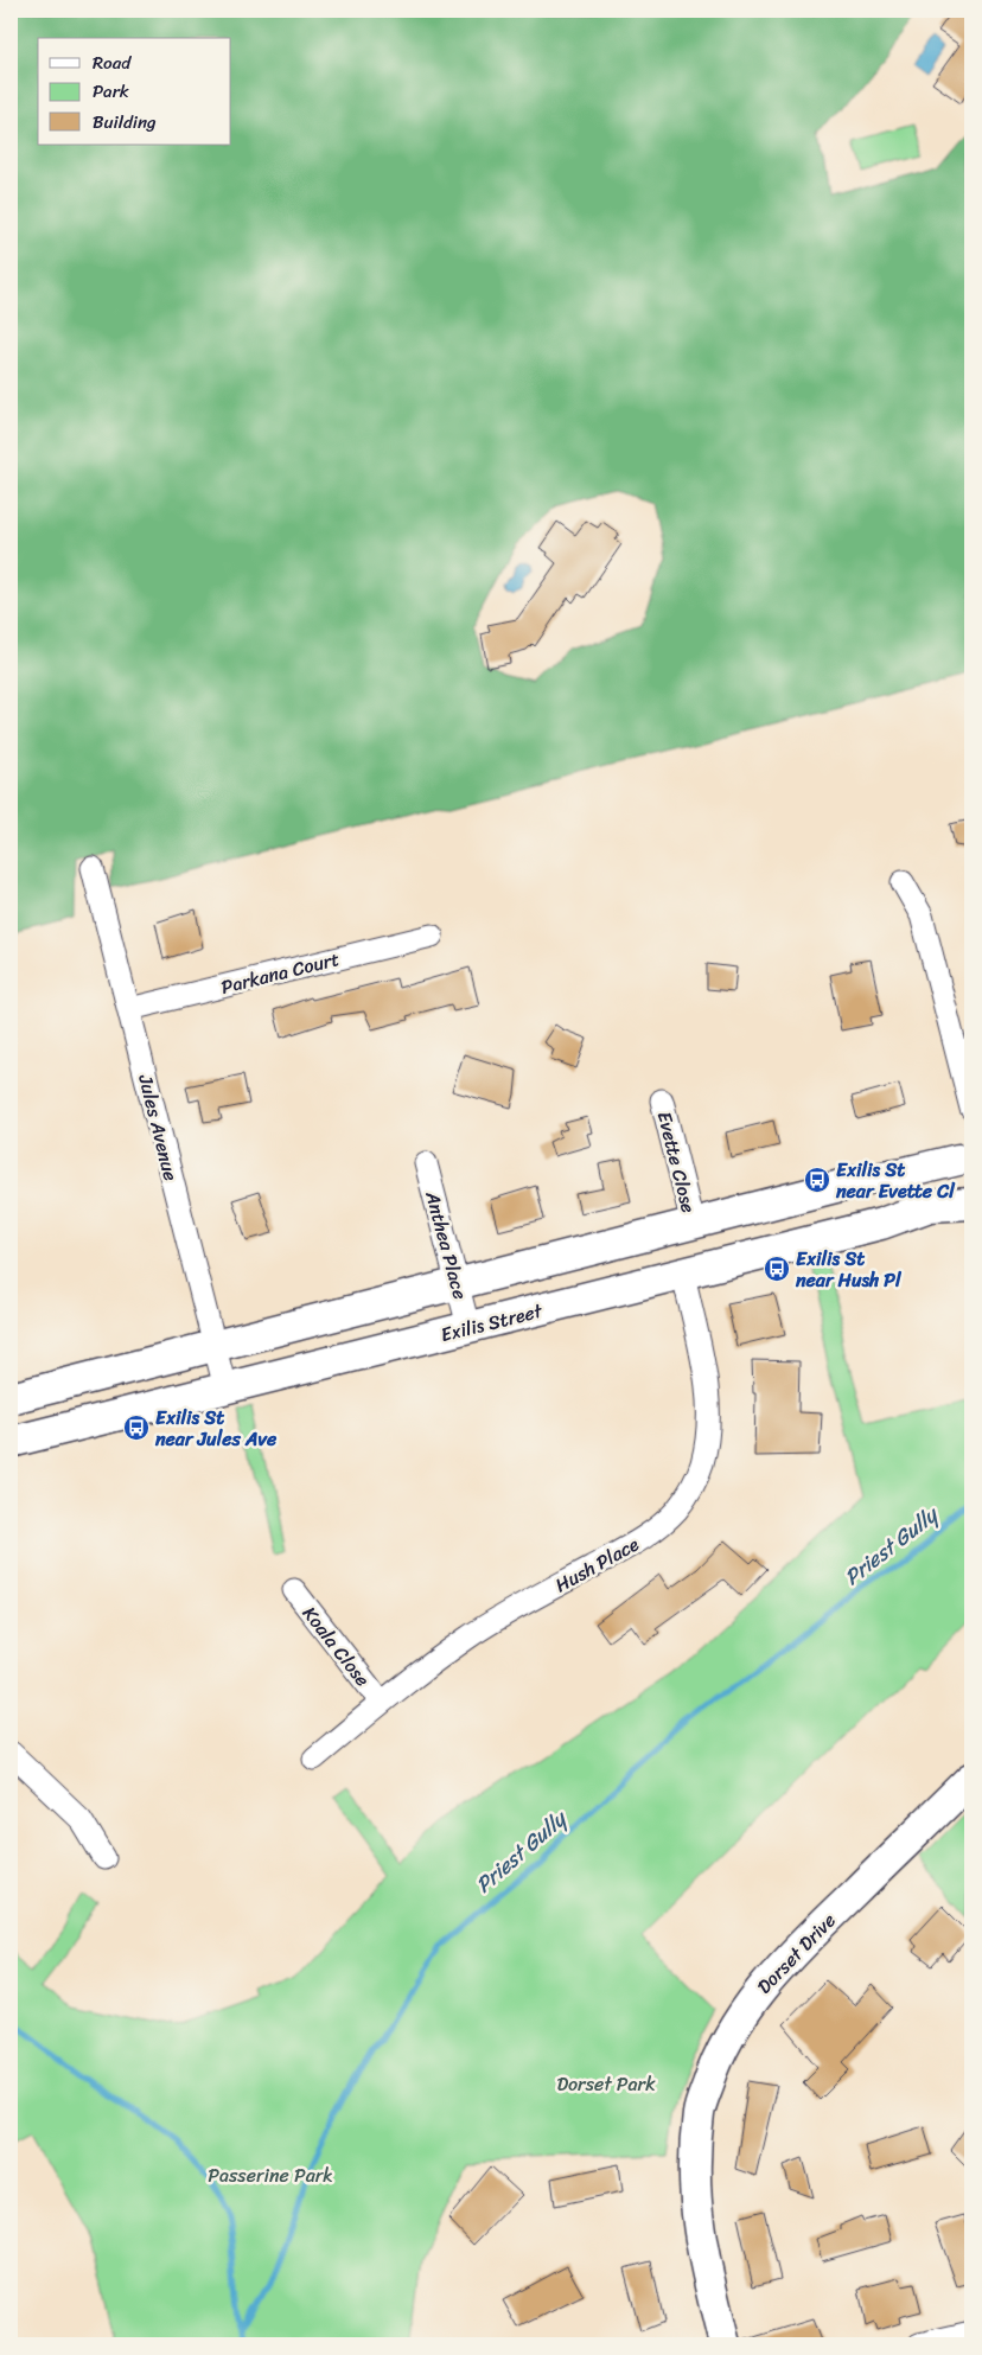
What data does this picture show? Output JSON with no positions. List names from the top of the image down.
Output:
{
  "streets": {
    "street": [
      "Parkana Court",
      "Jules Avenue",
      "Evette Close",
      "Anthea Place",
      "Exilis Street",
      "Hush Place",
      "Koala Close",
      "Dorset Drive"
    ]
  },
  "crossings": [
    ["Parkana Court", "Jules Avenue"],
    ["Jules Avenue", "Exilis Street"],
    ["Evette Close", "Exilis Street"],
    ["Anthea Place", "Exilis Street"],
    ["Exilis Street", "Hush Place"],
    ["Hush Place", "Koala Close"]
  ],
  "water": ["Priest Gully"],
  "parks": ["Dorset Park", "Passerine Park"],
  "places": {
    "bus stop": ["Exilis St near Evette Cl", "Exilis St near Hush Pl", "Exilis St near Jules Ave"]
  },
  "legend": ["Road", "Park", "Building"]
}
